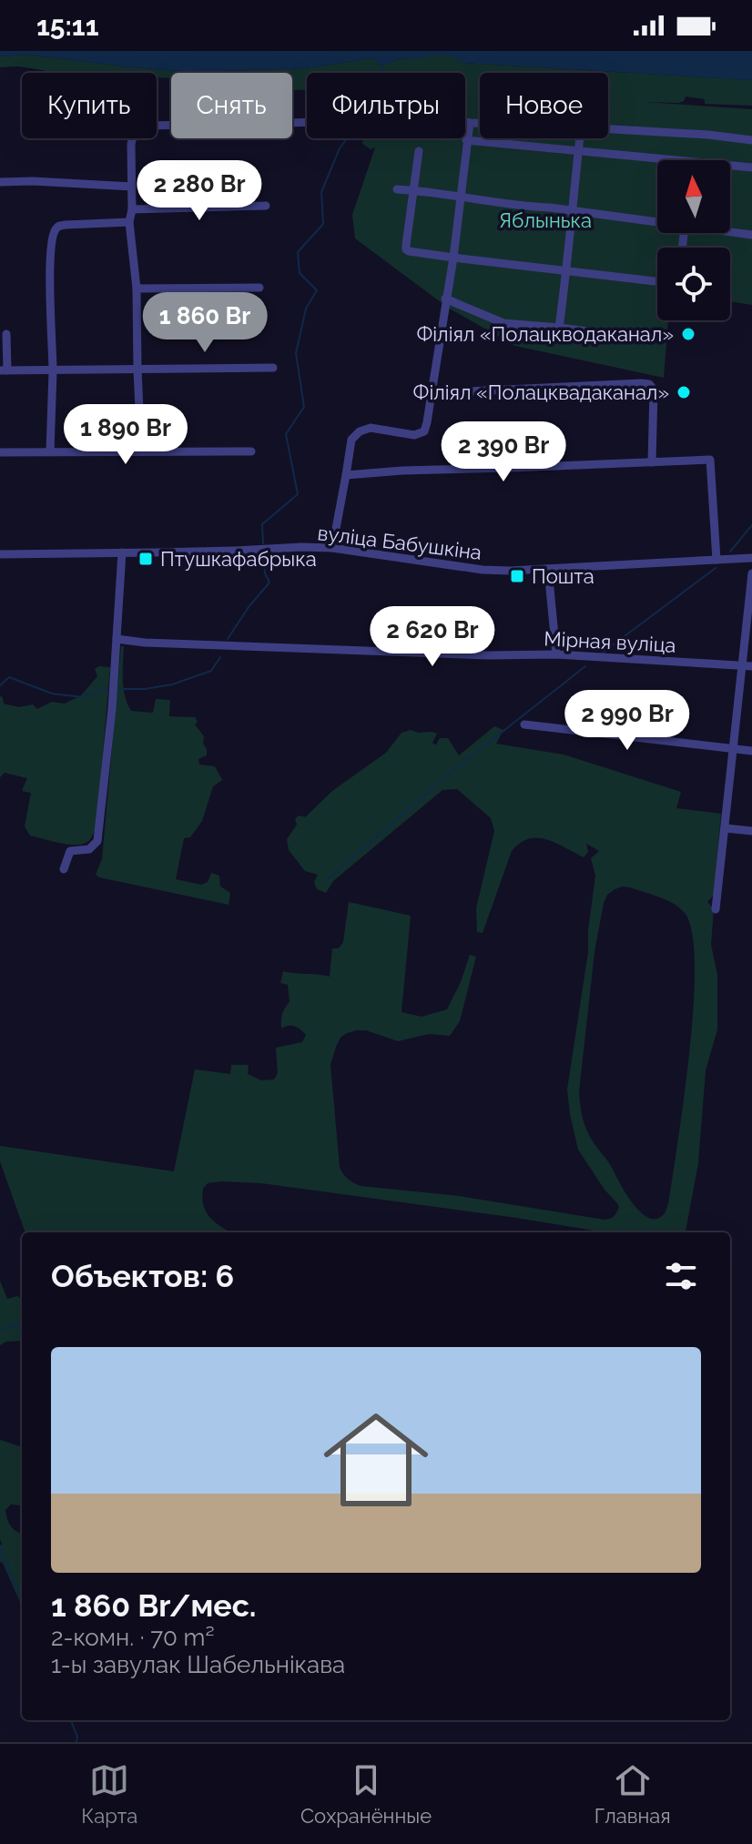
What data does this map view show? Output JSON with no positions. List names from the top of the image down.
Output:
{
  "streets": {
    "street": ["вуліца Бабушкіна", "Мірная вуліца"]
  },
  "parks": ["Яблынька"],
  "places": {
    "other": ["Філіял «Полацкводаканал»", "Філіял «Полацквадаканал»"],
    "transit": ["Птушкафабрыка", "Пошта"]
  },
  "north": "top",
  "page": {
    "status": "15:11",
    "chip": [
      "Купить",
      "Снять",
      "Фильтры",
      "Новое"
    ],
    "price": [
      "2 280 Br",
      "1 860 Br",
      "1 890 Br",
      "2 390 Br",
      "2 620 Br",
      "2 990 Br"
    ],
    "heading": "Объектов: 6",
    "list": [
      {
        "name": "1 860 Br/мес.",
        "note": "2-комн. · 70 m² · 1-ы завулак Шабельнікава"
      }
    ],
    "tabs": ["Карта", "Сохранённые", "Главная"]
  }
}
